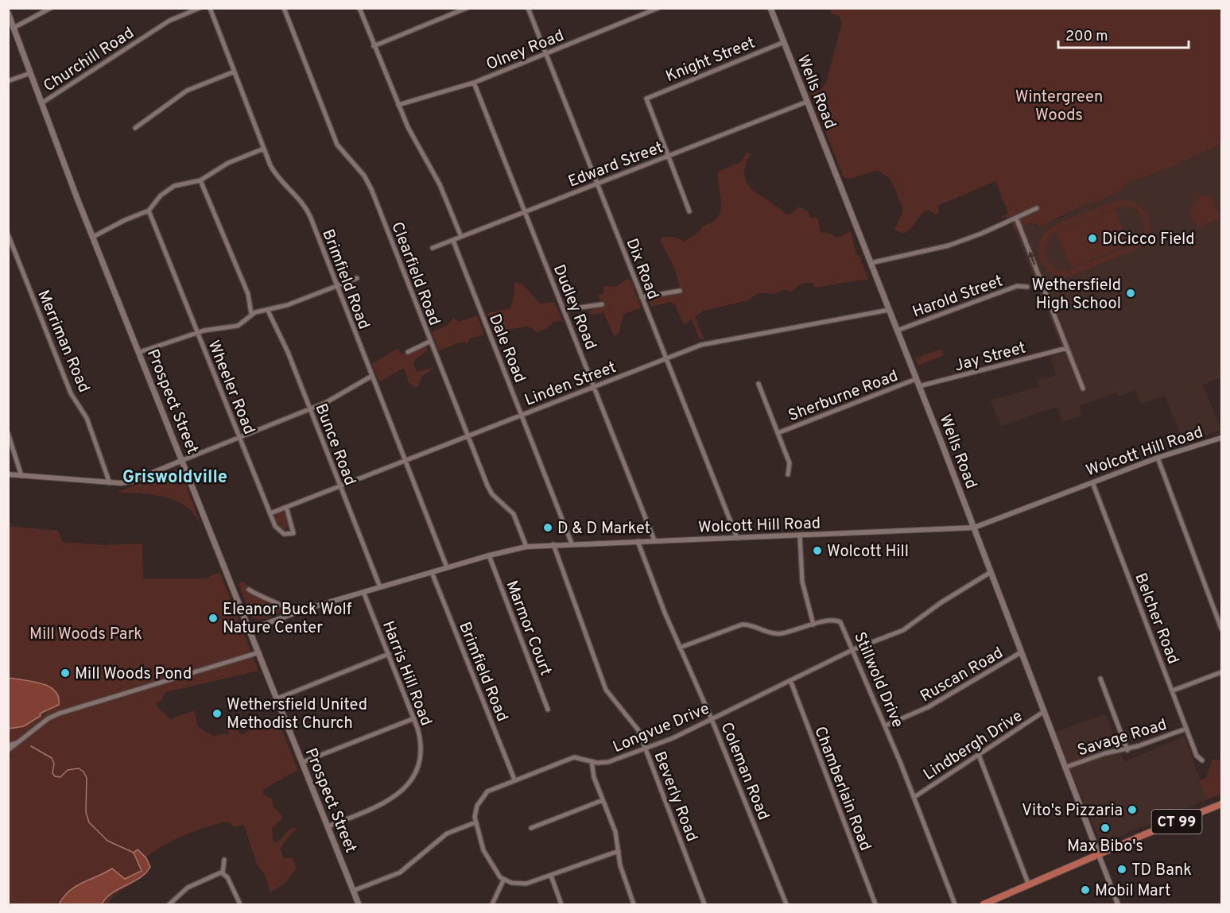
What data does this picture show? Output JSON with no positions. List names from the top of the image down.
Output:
{
  "streets": {
    "main road": ["Wells Road", "Prospect Street", "CT 99"],
    "street": [
      "Olney Road",
      "Churchill Road",
      "Knight Street",
      "Edward Street",
      "Dix Road",
      "Clearfield Road",
      "Brimfield Road",
      "Harold Street",
      "Dudley Road",
      "Merriman Road",
      "Dale Road",
      "Jay Street",
      "Linden Street",
      "Wheeler Road",
      "Sherburne Road",
      "Bunce Road",
      "Wolcott Hill Road",
      "Belcher Road",
      "Marmor Court",
      "Harris Hill Road",
      "Ruscan Road",
      "Stillwold Drive",
      "Longvue Drive",
      "Savage Road",
      "Lindbergh Drive",
      "Coleman Road",
      "Chamberlain Road",
      "Beverly Road"
    ]
  },
  "crossings": [
    ["Olney Road", "Dix Road"],
    ["Olney Road", "Dudley Road"],
    ["Churchill Road", "Prospect Street"],
    ["Knight Street", "Wells Road"],
    ["Knight Street", "Edward Street"],
    ["Wells Road", "Edward Street"],
    ["Wells Road", "Harold Street"],
    ["Wells Road", "Jay Street"],
    ["Wells Road", "Linden Street"],
    ["Wells Road", "Sherburne Road"],
    ["Wells Road", "Wolcott Hill Road"],
    ["Wells Road", "Ruscan Road"],
    ["Wells Road", "Longvue Drive"],
    ["Wells Road", "Savage Road"],
    ["Wells Road", "Lindbergh Drive"],
    ["Wells Road", "CT 99"],
    ["Edward Street", "Dix Road"],
    ["Edward Street", "Dudley Road"],
    ["Edward Street", "Dale Road"],
    ["Dix Road", "Linden Street"],
    ["Dix Road", "Wolcott Hill Road"],
    ["Clearfield Road", "Linden Street"],
    ["Clearfield Road", "Wolcott Hill Road"],
    ["Brimfield Road", "Linden Street"],
    ["Brimfield Road", "Wolcott Hill Road"],
    ["Brimfield Road", "Longvue Drive"],
    ["Dudley Road", "Linden Street"],
    ["Dudley Road", "Wolcott Hill Road"],
    ["Dale Road", "Linden Street"],
    ["Dale Road", "Wolcott Hill Road"],
    ["Linden Street", "Wheeler Road"],
    ["Linden Street", "Bunce Road"],
    ["Prospect Street", "Wolcott Hill Road"],
    ["Prospect Street", "Harris Hill Road"],
    ["Bunce Road", "Wolcott Hill Road"],
    ["Wolcott Hill Road", "Belcher Road"],
    ["Wolcott Hill Road", "Marmor Court"],
    ["Wolcott Hill Road", "Harris Hill Road"],
    ["Wolcott Hill Road", "Coleman Road"],
    ["Wolcott Hill Road", "Beverly Road"],
    ["Belcher Road", "Savage Road"],
    ["Ruscan Road", "Stillwold Drive"],
    ["Stillwold Drive", "Longvue Drive"],
    ["Stillwold Drive", "Lindbergh Drive"],
    ["Stillwold Drive", "Coleman Road"],
    ["Longvue Drive", "Coleman Road"],
    ["Longvue Drive", "Chamberlain Road"],
    ["Longvue Drive", "Beverly Road"]
  ],
  "districts": ["Griswoldville"],
  "parks": ["Wintergreen Woods", "Mill Woods Park"],
  "places": [
    "DiCicco Field",
    "Wethersfield High School",
    "D & D Market",
    "Wolcott Hill",
    "Eleanor Buck Wolf Nature Center",
    "Mill Woods Pond",
    "Wethersfield United Methodist Church",
    "Vito's Pizzaria",
    "Max Bibo's",
    "TD Bank",
    "Mobil Mart"
  ],
  "scale_bar": "200 m"
}
